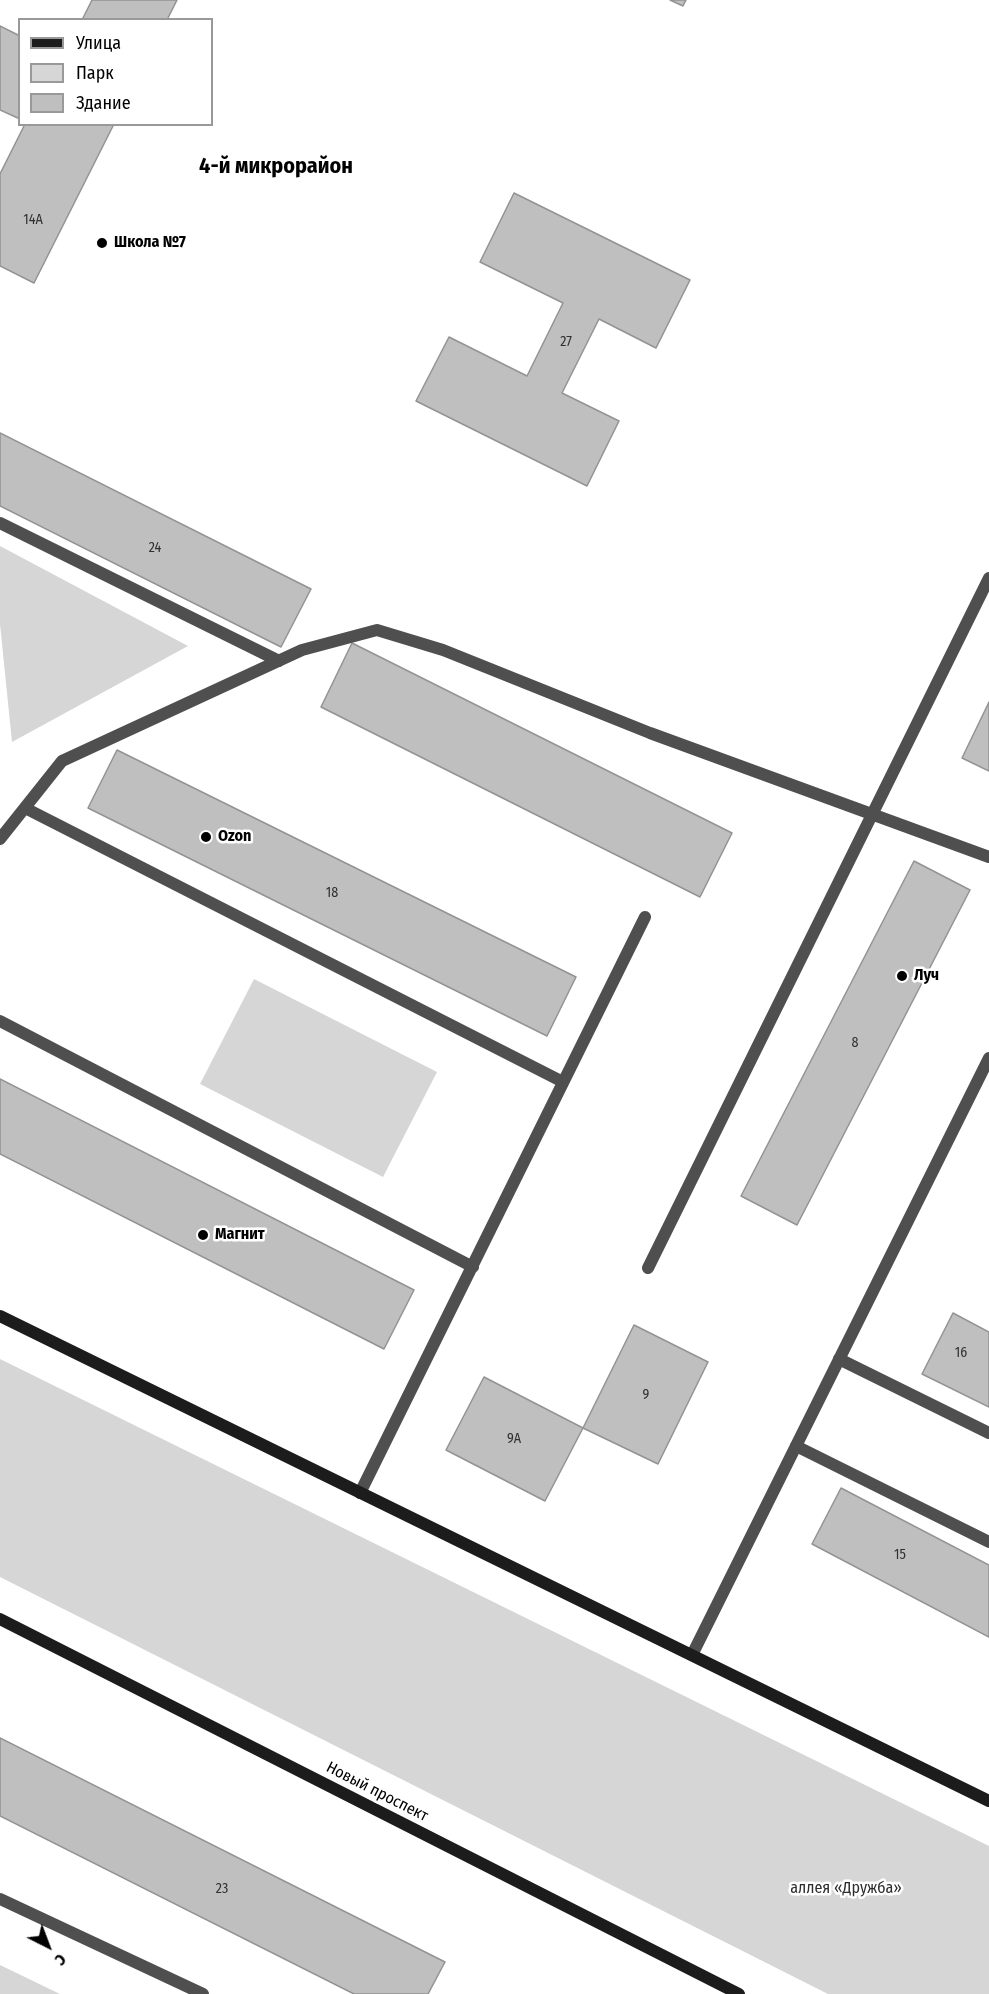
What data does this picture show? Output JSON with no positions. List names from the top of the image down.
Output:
{
  "streets": {
    "street": ["Новый проспект"]
  },
  "districts": ["4-й микрорайон"],
  "parks": ["аллея «Дружба»"],
  "places": [
    "Школа №7",
    "Ozon",
    "Луч",
    "Магнит"
  ],
  "house_numbers": [
    "14А",
    "27",
    "24",
    "18",
    "8",
    "16",
    "9",
    "9А",
    "15",
    "23"
  ],
  "legend": ["Улица", "Парк", "Здание"],
  "north": "bottom right"
}
